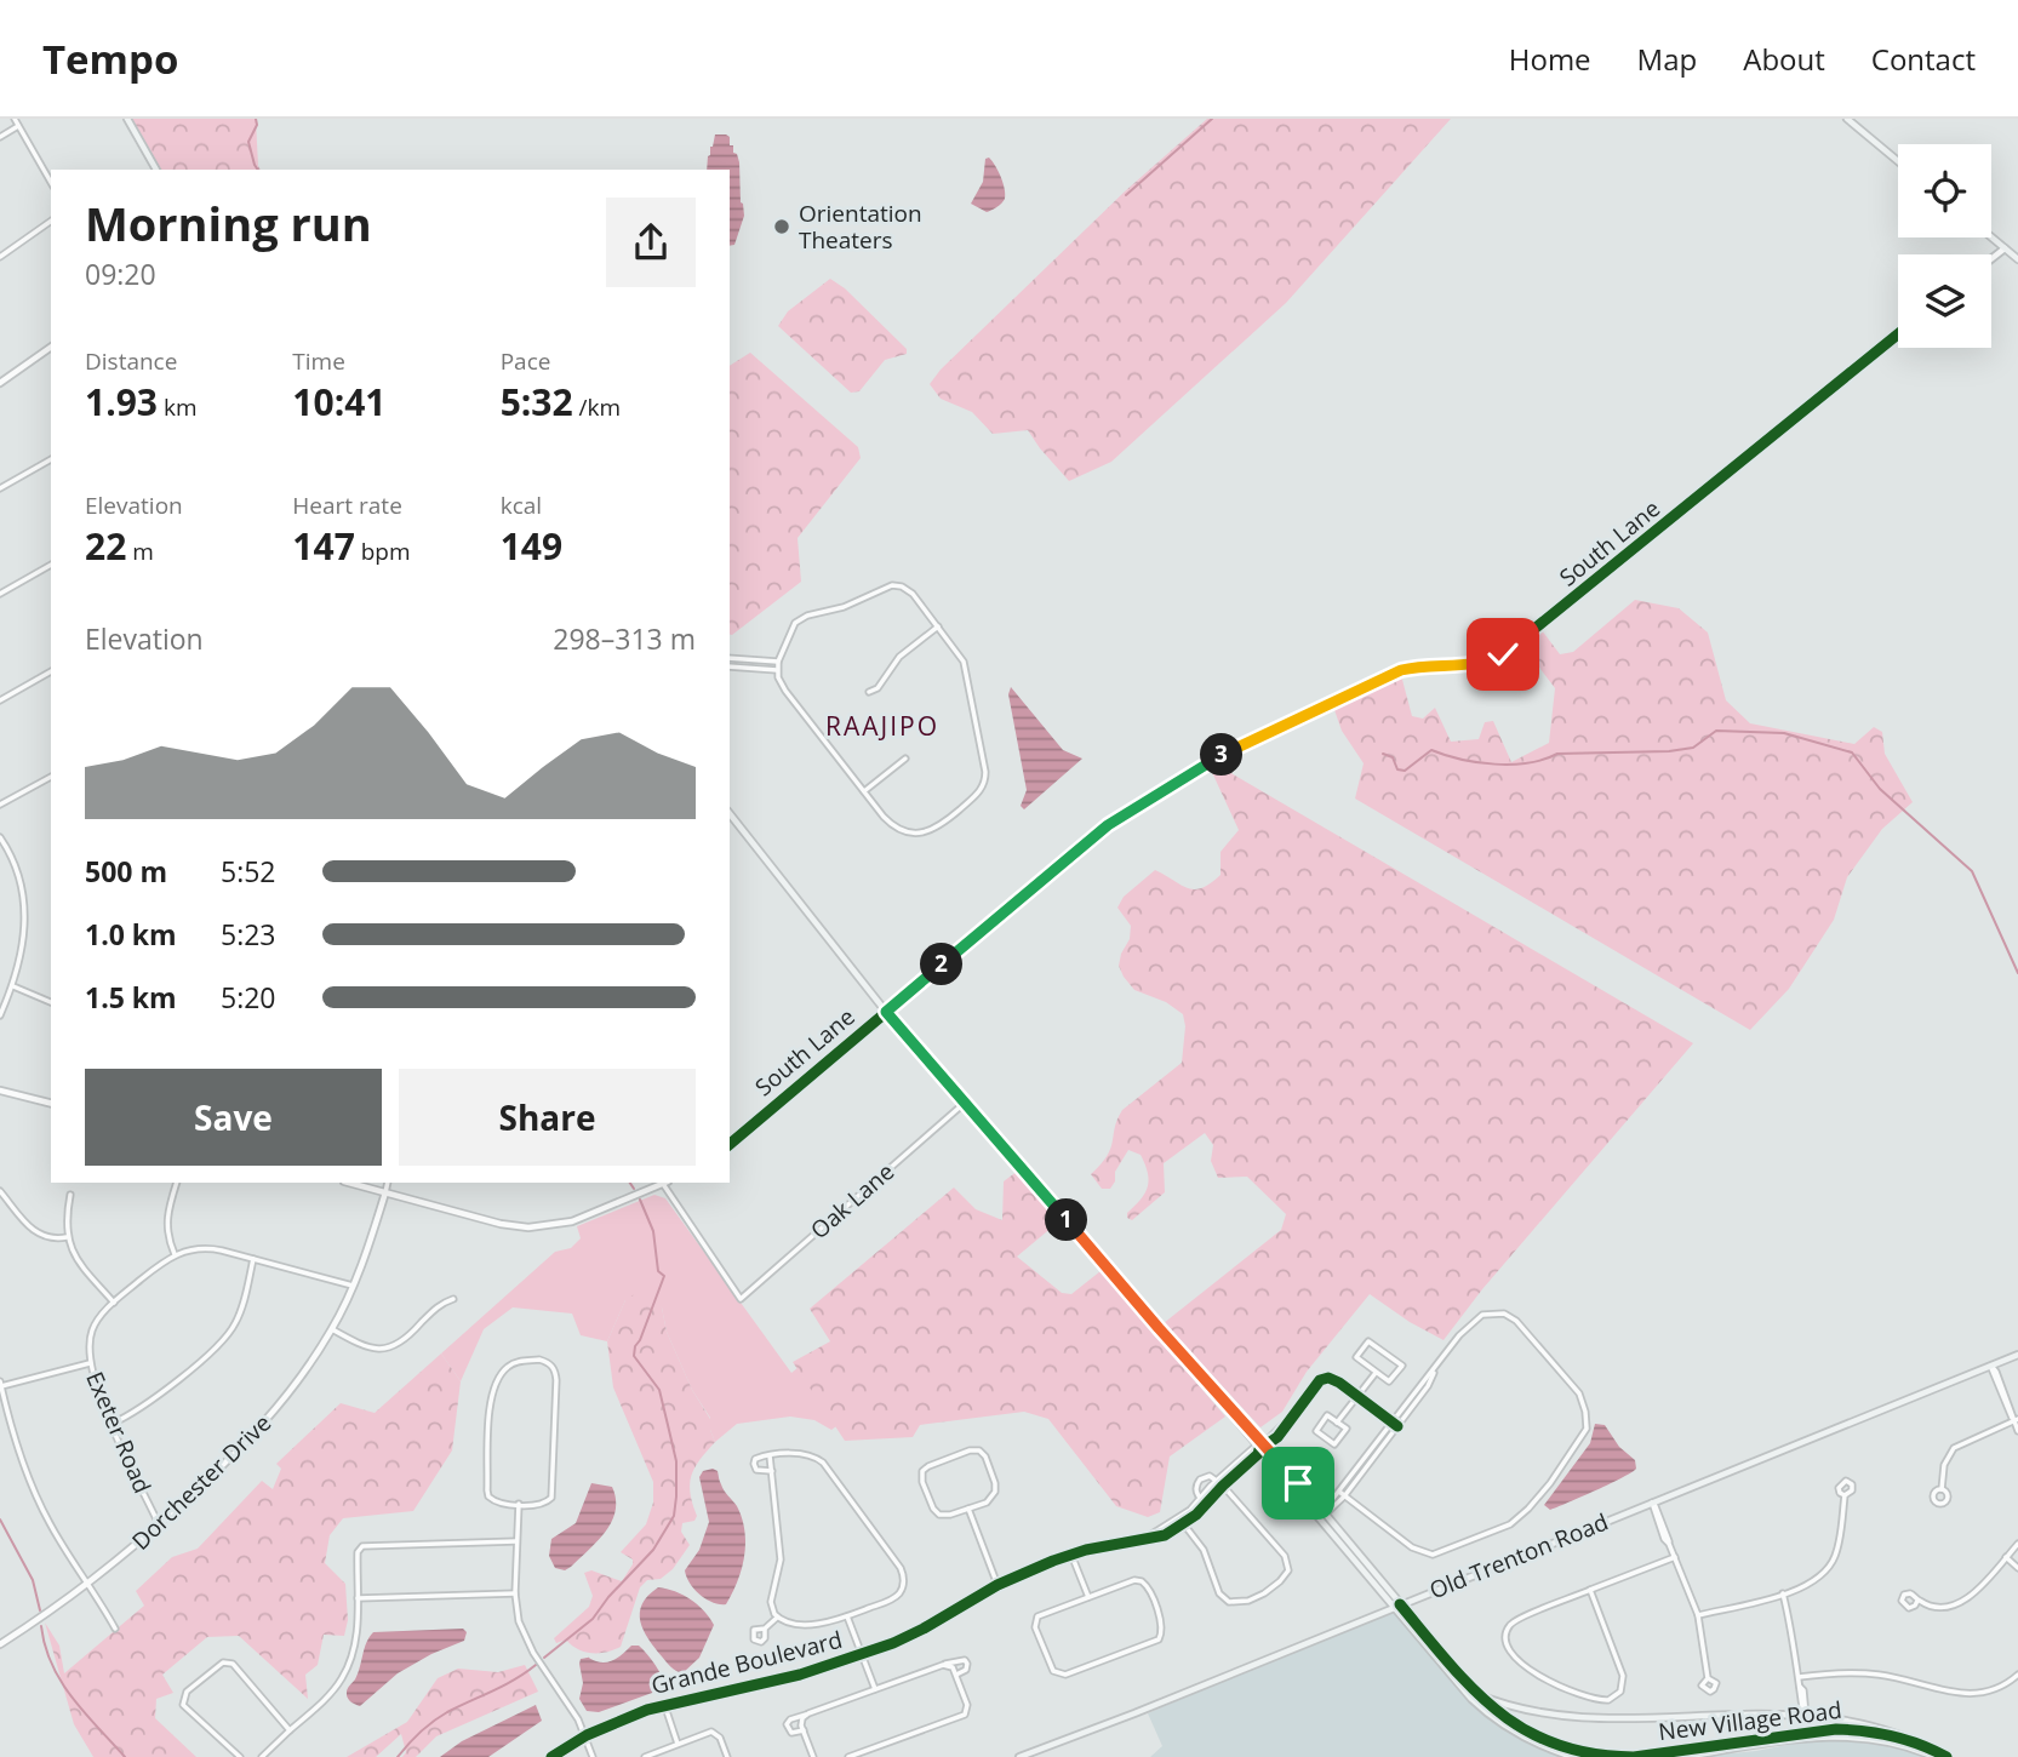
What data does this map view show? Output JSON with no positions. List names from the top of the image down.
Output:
{
  "streets": {
    "main road": ["Old Trenton Road", "New Village Road"],
    "street": [
      "South Lane",
      "Oak Lane",
      "Exeter Road",
      "Dorchester Drive",
      "Grande Boulevard"
    ]
  },
  "crossings": [
    ["Exeter Road", "Dorchester Drive"],
    ["Old Trenton Road", "New Village Road"]
  ],
  "districts": ["RAAJIPO"],
  "places": ["Orientation Theaters"],
  "page": {
    "header": "Tempo",
    "nav": [
      "Home",
      "Map",
      "About",
      "Contact"
    ],
    "heading": ["Morning run", "09:20"],
    "stats": [
      ["Distance", "1.93 km"],
      ["Time", "10:41"],
      ["Pace", "5:32 /km"],
      ["Elevation", "22 m"],
      ["Heart rate", "147 bpm"],
      ["kcal", "149"]
    ],
    "chart": ["Elevation", "298–313 m"],
    "pins": ["3", "2", "1"],
    "list": [
      {
        "name": "500 m",
        "note": "5:52"
      },
      {
        "name": "1.0 km",
        "note": "5:23"
      },
      {
        "name": "1.5 km",
        "note": "5:20"
      }
    ],
    "buttons": ["Save", "Share"]
  }
}
